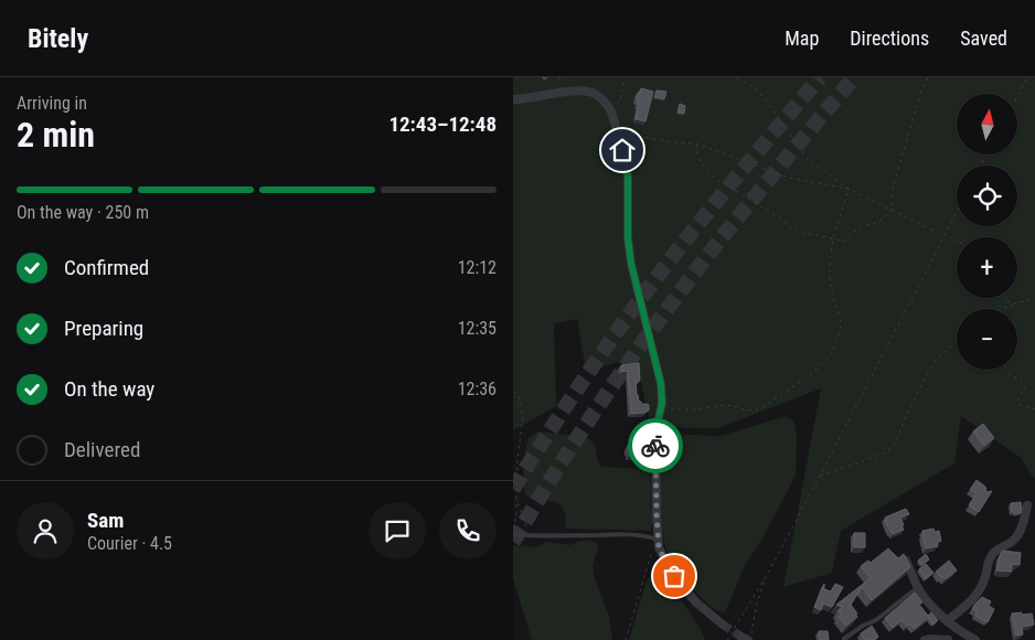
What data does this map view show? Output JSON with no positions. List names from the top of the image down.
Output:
{
  "north": "top",
  "page": {
    "header": "Bitely",
    "nav": ["Map", "Directions", "Saved"],
    "heading": ["2 min", "Arriving in", "12:43–12:48"],
    "panel": ["Sam", "Courier · 4.5"],
    "map_buttons": ["+", "−"],
    "bar": "On the way · 250 m",
    "list": [
      ["Confirmed", "12:12"],
      ["Preparing", "12:35"],
      ["On the way", "12:36"],
      "Delivered"
    ]
  }
}
